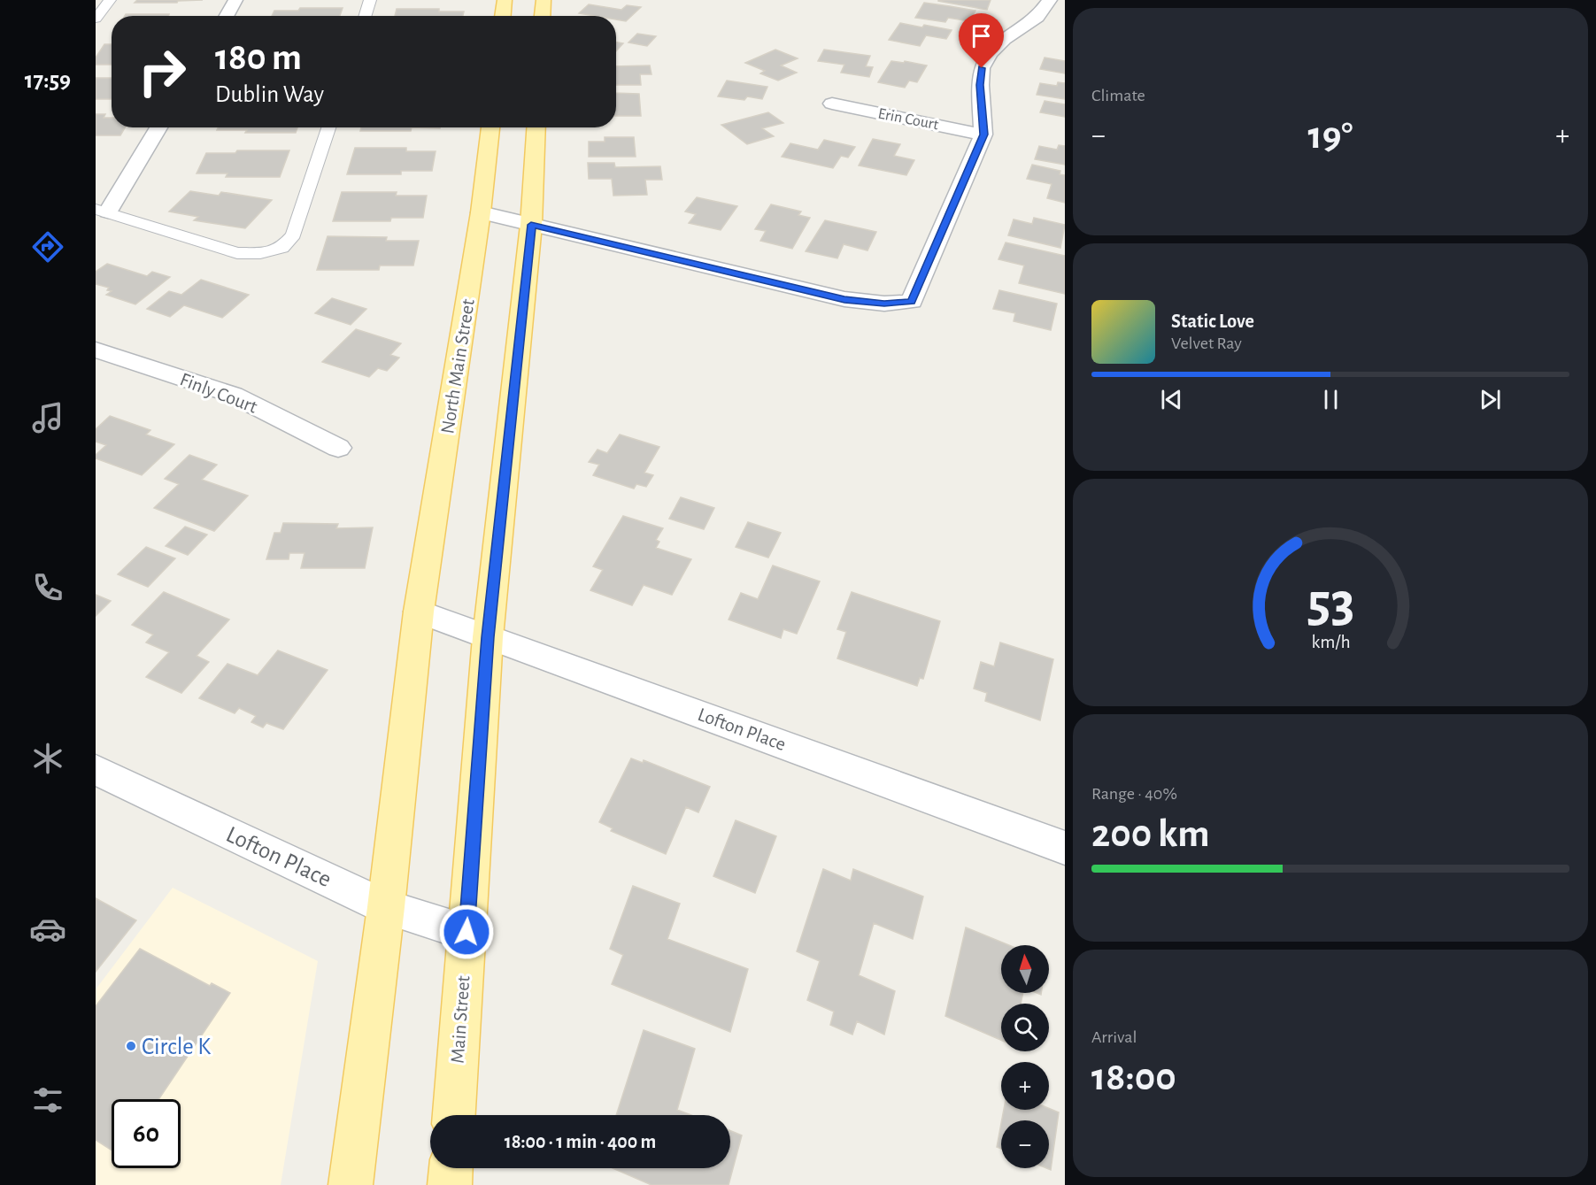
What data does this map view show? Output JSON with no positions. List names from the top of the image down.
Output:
{
  "streets": {
    "main road": ["North Main Street", "Main Street"],
    "street": ["Erin Court", "Finly Court", "Lofton Place"]
  },
  "crossings": [
    ["North Main Street", "Lofton Place"],
    ["Lofton Place", "Main Street"]
  ],
  "places": ["Circle K"],
  "north": "top",
  "page": {
    "tabs": "17:59",
    "tile": [
      "Climate",
      ["Range · 40%", "200 km"],
      ["Arrival", "18:00"]
    ],
    "turn": ["180 m", "Dublin Way"],
    "heat": ["−", "19°", "+"],
    "song": ["Static Love", "Velvet Ray"],
    "map_buttons": ["+", "−"],
    "limit": "60",
    "trip": "18:00 · 1 min · 400 m",
    "gauge": ["53", "km/h"]
  }
}
